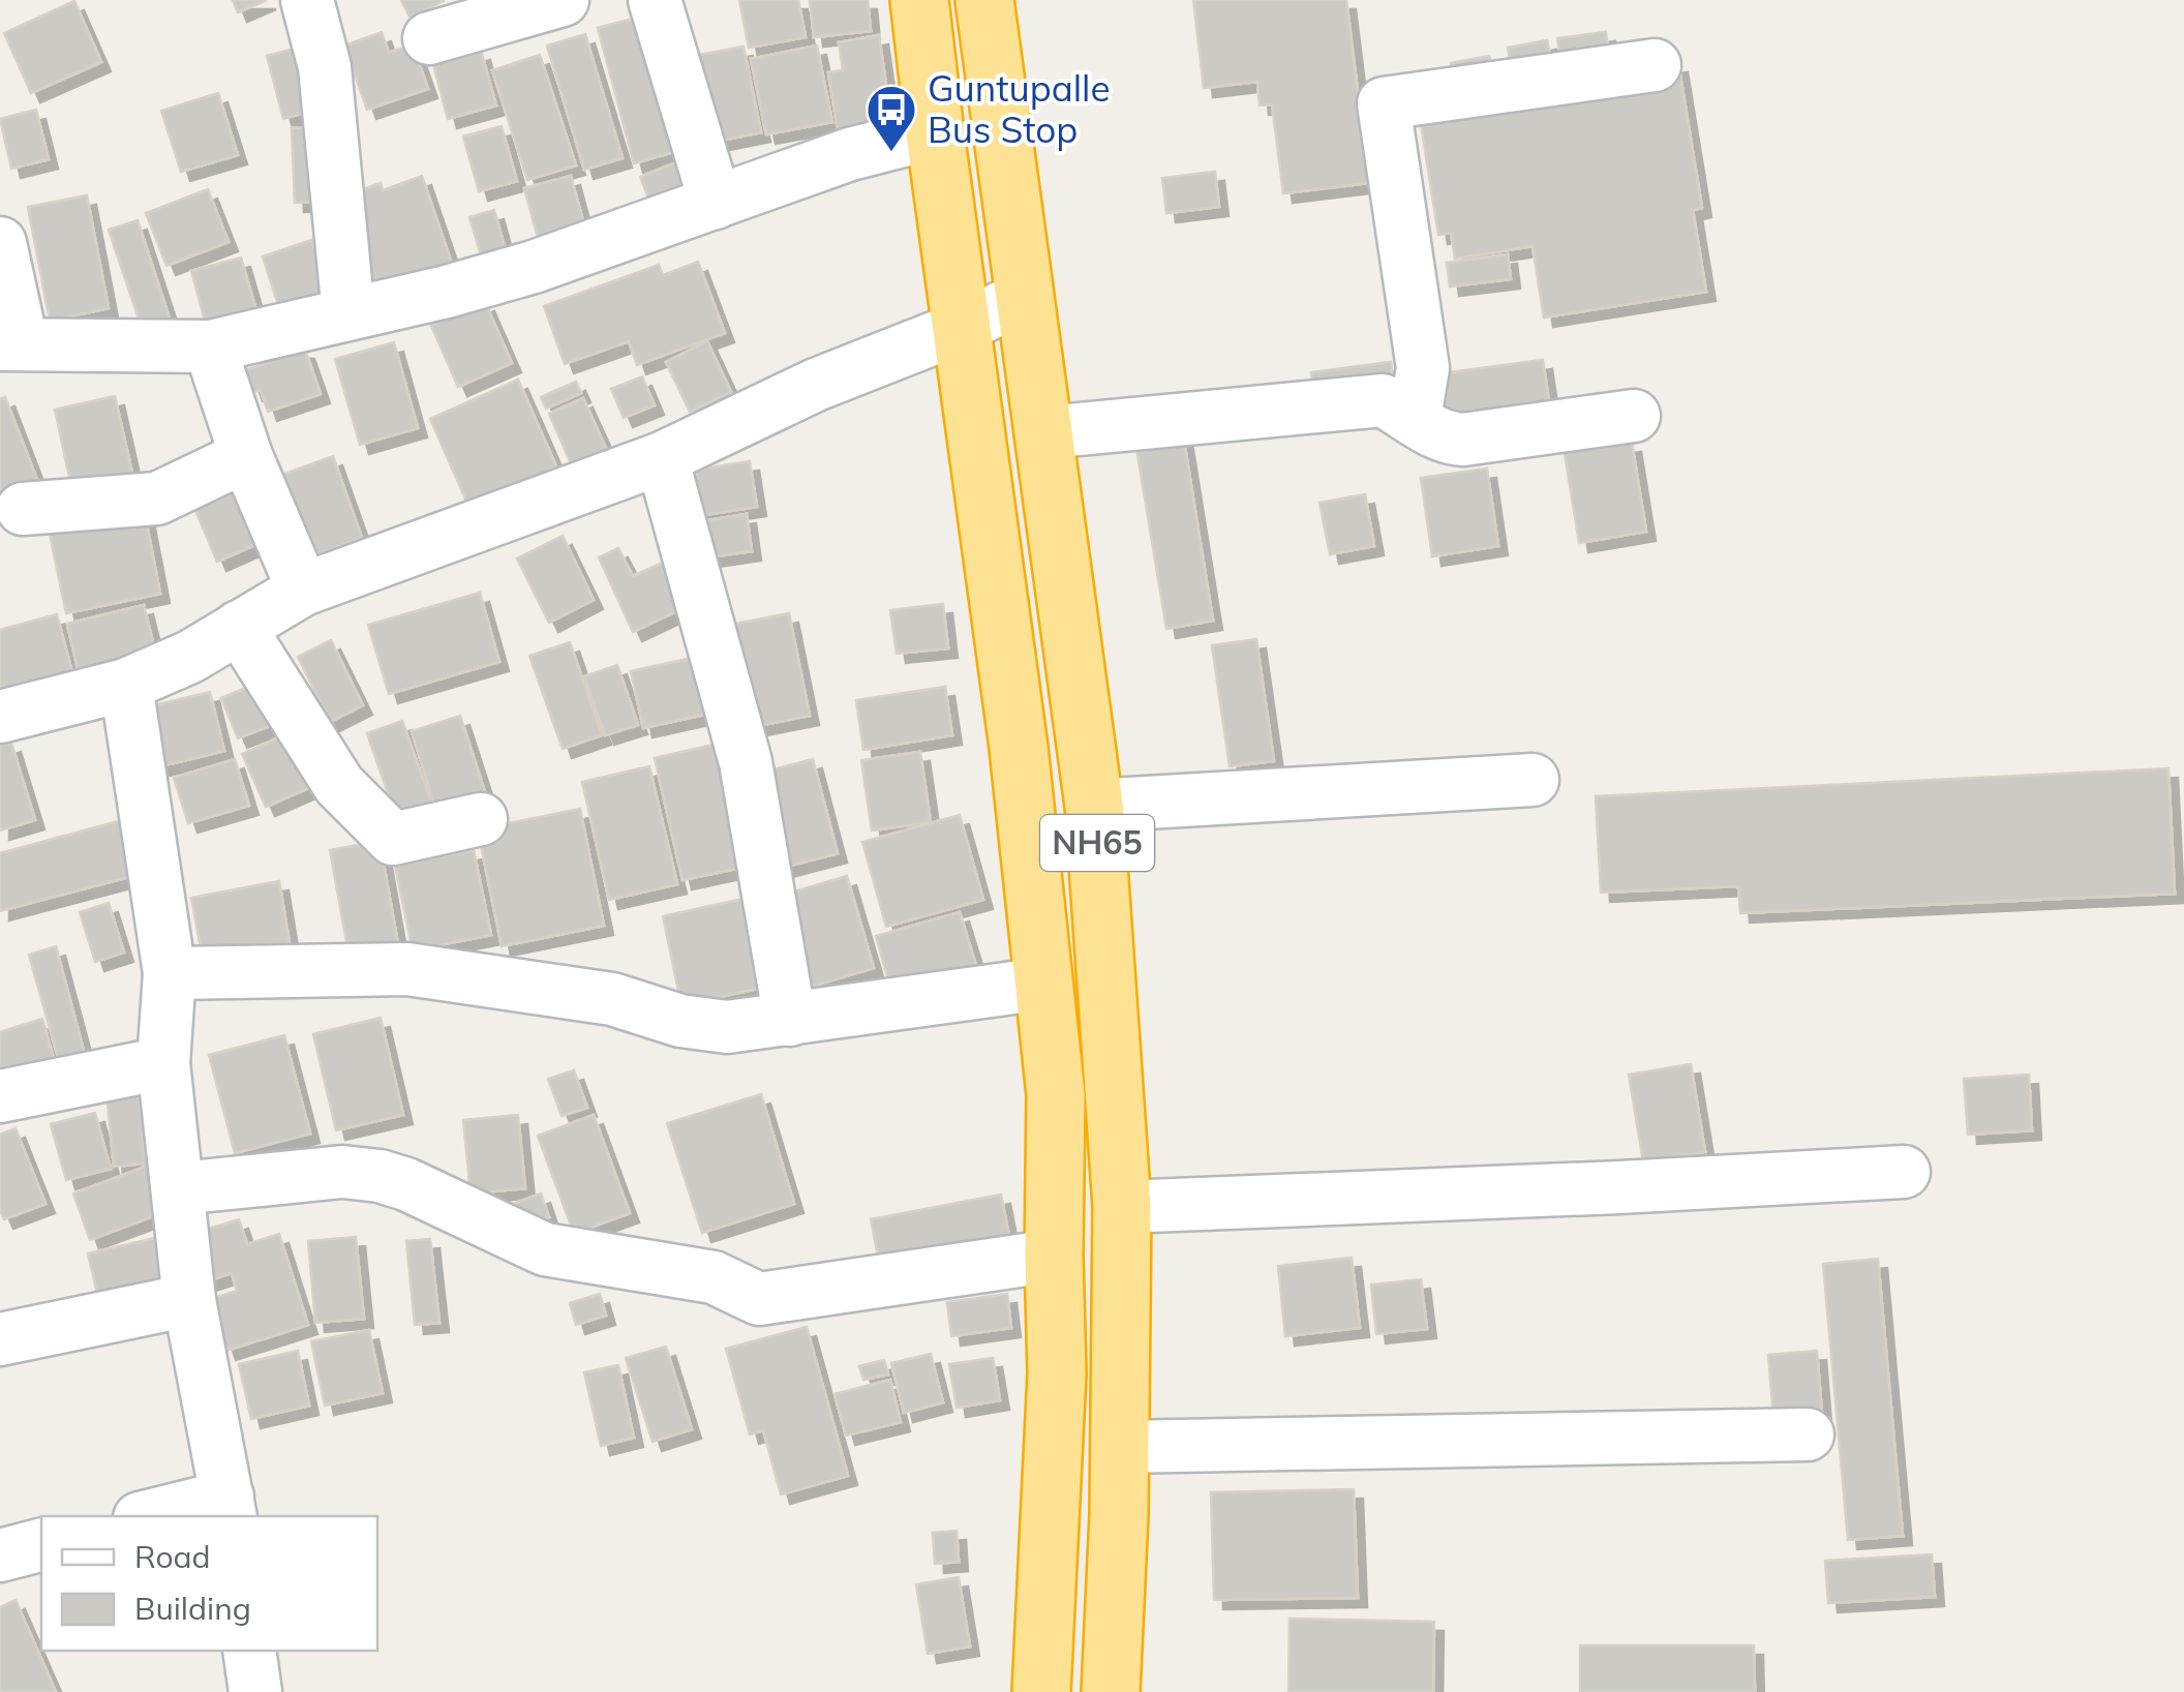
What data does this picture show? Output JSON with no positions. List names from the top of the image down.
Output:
{
  "streets": {
    "highway": ["NH65"]
  },
  "places": {
    "bus stop": ["Guntupalle Bus Stop"]
  },
  "legend": ["Road", "Building"]
}
